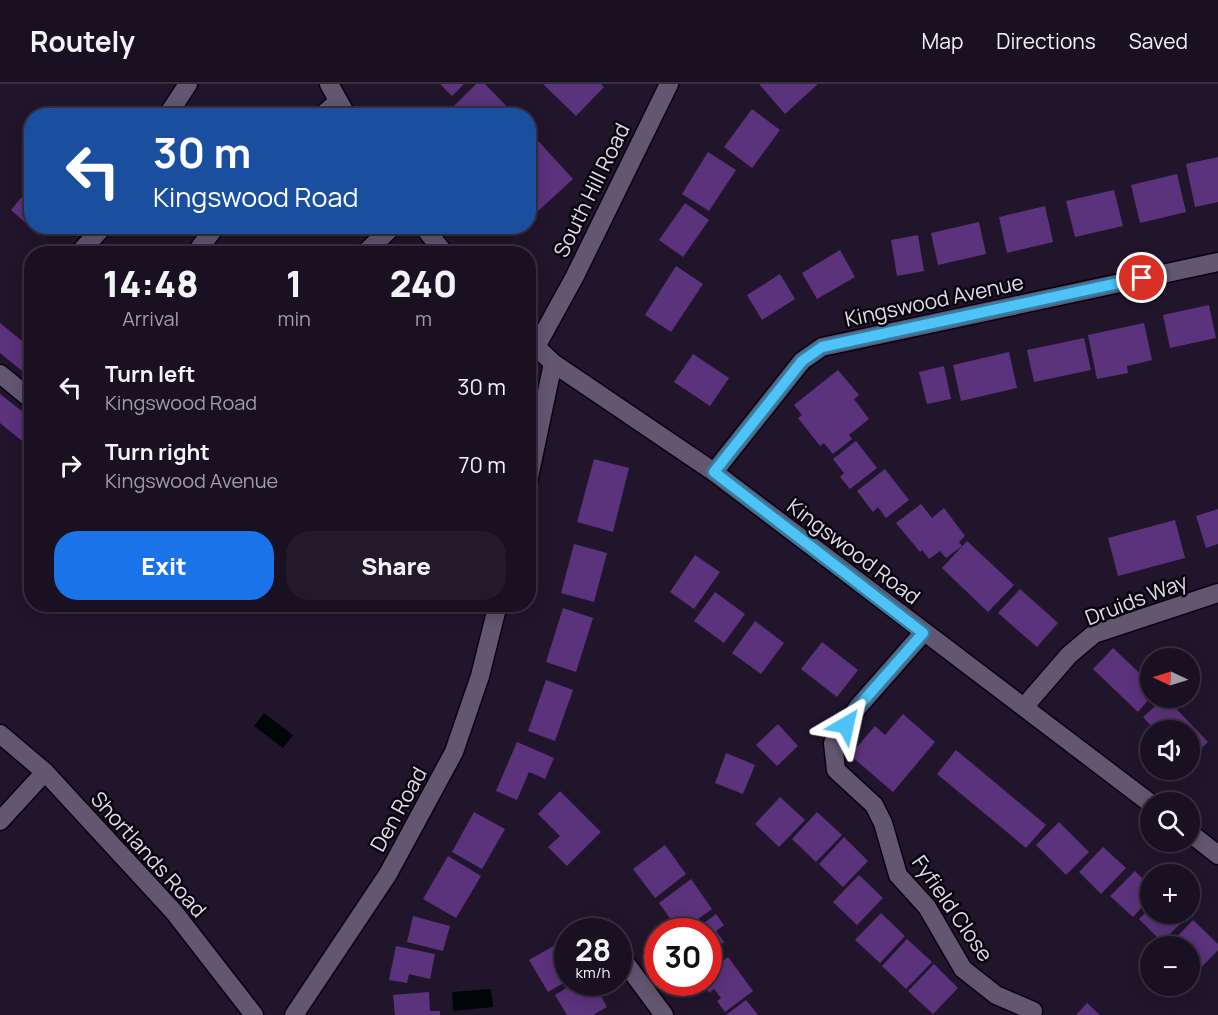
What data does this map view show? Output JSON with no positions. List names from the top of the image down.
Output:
{
  "streets": {
    "street": [
      "South Hill Road",
      "Kingswood Avenue",
      "Kingswood Road",
      "Druids Way",
      "Den Road",
      "Shortlands Road",
      "Fyfield Close"
    ]
  },
  "crossings": [
    ["Kingswood Avenue", "Kingswood Road"],
    ["Kingswood Road", "Druids Way"],
    ["Kingswood Road", "Fyfield Close"]
  ],
  "north": "left",
  "page": {
    "header": "Routely",
    "nav": ["Map", "Directions", "Saved"],
    "turn": ["30 m", "Kingswood Road"],
    "eta": [
      "14:48",
      "Arrival",
      "1",
      "min",
      "240",
      "m"
    ],
    "list": [
      {
        "name": "Turn left",
        "note": "Kingswood Road",
        "value": "30 m"
      },
      {
        "name": "Turn right",
        "note": "Kingswood Avenue",
        "value": "70 m"
      }
    ],
    "buttons": ["Exit", "Share"],
    "map_buttons": ["+", "−"],
    "speed": "28 km/h",
    "limit": "30"
  }
}
